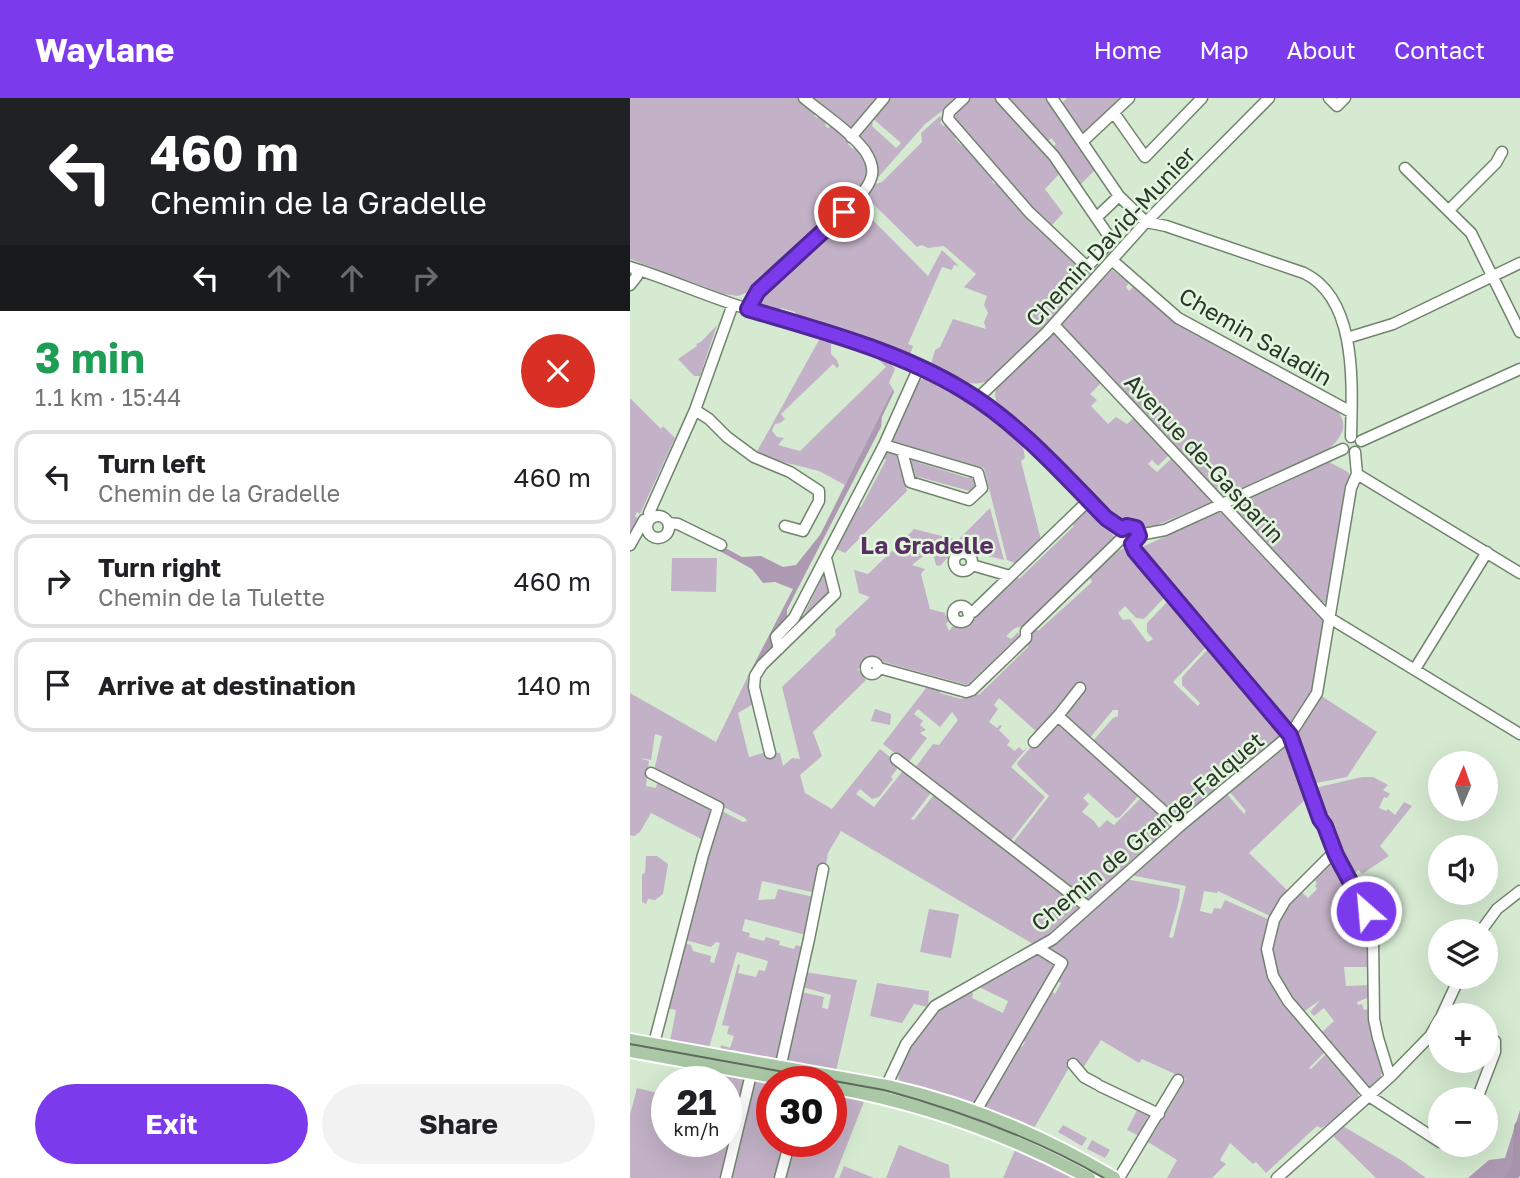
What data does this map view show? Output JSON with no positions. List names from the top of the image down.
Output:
{
  "streets": {
    "street": [
      "Chemin David-Munier",
      "Chemin Saladin",
      "Avenue de-Gasparin",
      "Chemin de Grange-Falquet"
    ]
  },
  "crossings": [
    ["Chemin David-Munier", "Chemin Saladin"],
    ["Chemin David-Munier", "Avenue de-Gasparin"],
    ["Avenue de-Gasparin", "Chemin de Grange-Falquet"]
  ],
  "districts": ["La Gradelle"],
  "north": "top",
  "page": {
    "header": "Waylane",
    "nav": [
      "Home",
      "Map",
      "About",
      "Contact"
    ],
    "turn": ["460 m", "Chemin de la Gradelle"],
    "heading": ["3 min", "1.1 km · 15:44"],
    "list": [
      {
        "name": "Turn left",
        "note": "Chemin de la Gradelle",
        "value": "460 m"
      },
      {
        "name": "Turn right",
        "note": "Chemin de la Tulette",
        "value": "460 m"
      },
      {
        "name": "Arrive at destination",
        "value": "140 m"
      }
    ],
    "map_buttons": ["+", "−"],
    "speed": "21 km/h",
    "limit": "30",
    "buttons": ["Exit", "Share"]
  }
}
